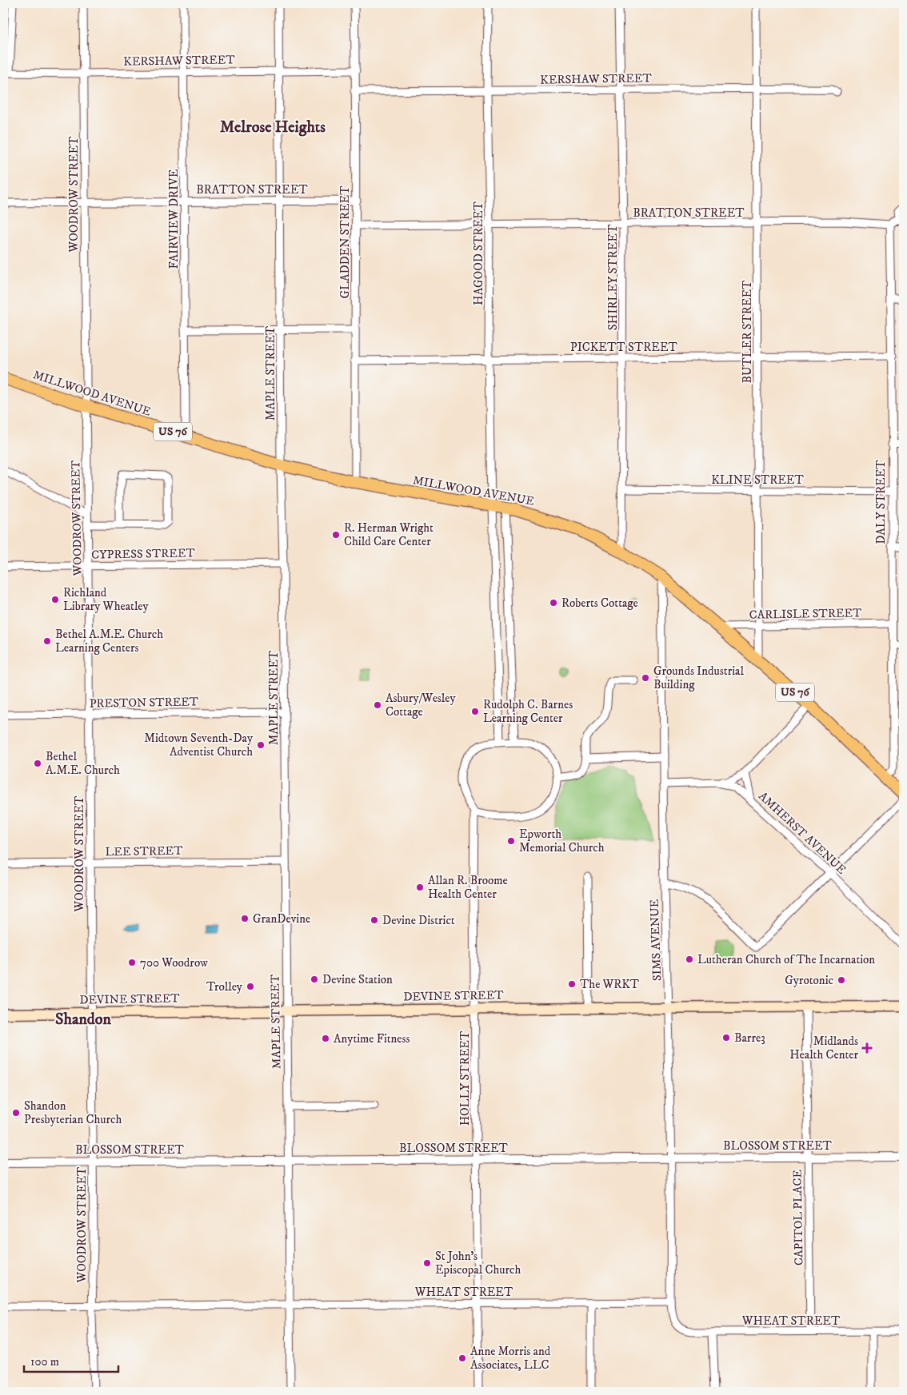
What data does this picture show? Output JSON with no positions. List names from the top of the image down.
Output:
{
  "streets": {
    "main road": ["MILLWOOD AVENUE", "US 76", "DEVINE STREET"],
    "street": [
      "KERSHAW STREET",
      "BRATTON STREET",
      "WOODROW STREET",
      "FAIRVIEW DRIVE",
      "GLADDEN STREET",
      "HAGOOD STREET",
      "SHIRLEY STREET",
      "BUTLER STREET",
      "PICKETT STREET",
      "MAPLE STREET",
      "KLINE STREET",
      "DALY STREET",
      "CYPRESS STREET",
      "CARLISLE STREET",
      "PRESTON STREET",
      "AMHERST AVENUE",
      "LEE STREET",
      "SIMS AVENUE",
      "HOLLY STREET",
      "BLOSSOM STREET",
      "CAPITOL PLACE",
      "WHEAT STREET"
    ]
  },
  "crossings": [
    ["KERSHAW STREET", "WOODROW STREET"],
    ["KERSHAW STREET", "FAIRVIEW DRIVE"],
    ["KERSHAW STREET", "GLADDEN STREET"],
    ["KERSHAW STREET", "HAGOOD STREET"],
    ["KERSHAW STREET", "SHIRLEY STREET"],
    ["KERSHAW STREET", "BUTLER STREET"],
    ["KERSHAW STREET", "MAPLE STREET"],
    ["BRATTON STREET", "WOODROW STREET"],
    ["BRATTON STREET", "FAIRVIEW DRIVE"],
    ["BRATTON STREET", "GLADDEN STREET"],
    ["BRATTON STREET", "HAGOOD STREET"],
    ["BRATTON STREET", "SHIRLEY STREET"],
    ["BRATTON STREET", "BUTLER STREET"],
    ["BRATTON STREET", "MAPLE STREET"],
    ["BRATTON STREET", "DALY STREET"],
    ["WOODROW STREET", "MILLWOOD AVENUE"],
    ["WOODROW STREET", "CYPRESS STREET"],
    ["WOODROW STREET", "PRESTON STREET"],
    ["WOODROW STREET", "LEE STREET"],
    ["WOODROW STREET", "DEVINE STREET"],
    ["WOODROW STREET", "BLOSSOM STREET"],
    ["WOODROW STREET", "WHEAT STREET"],
    ["FAIRVIEW DRIVE", "MILLWOOD AVENUE"],
    ["GLADDEN STREET", "PICKETT STREET"],
    ["GLADDEN STREET", "MILLWOOD AVENUE"],
    ["HAGOOD STREET", "PICKETT STREET"],
    ["HAGOOD STREET", "MILLWOOD AVENUE"],
    ["HAGOOD STREET", "HOLLY STREET"],
    ["SHIRLEY STREET", "PICKETT STREET"],
    ["SHIRLEY STREET", "MILLWOOD AVENUE"],
    ["SHIRLEY STREET", "KLINE STREET"],
    ["BUTLER STREET", "PICKETT STREET"],
    ["BUTLER STREET", "MILLWOOD AVENUE"],
    ["BUTLER STREET", "KLINE STREET"],
    ["BUTLER STREET", "CARLISLE STREET"],
    ["PICKETT STREET", "DALY STREET"],
    ["MAPLE STREET", "MILLWOOD AVENUE"],
    ["MAPLE STREET", "CYPRESS STREET"],
    ["MAPLE STREET", "PRESTON STREET"],
    ["MAPLE STREET", "LEE STREET"],
    ["MAPLE STREET", "DEVINE STREET"],
    ["MAPLE STREET", "BLOSSOM STREET"],
    ["MAPLE STREET", "WHEAT STREET"],
    ["MILLWOOD AVENUE", "DALY STREET"],
    ["MILLWOOD AVENUE", "CARLISLE STREET"],
    ["MILLWOOD AVENUE", "SIMS AVENUE"],
    ["KLINE STREET", "DALY STREET"],
    ["DALY STREET", "CARLISLE STREET"],
    ["AMHERST AVENUE", "SIMS AVENUE"],
    ["SIMS AVENUE", "DEVINE STREET"],
    ["SIMS AVENUE", "BLOSSOM STREET"],
    ["SIMS AVENUE", "WHEAT STREET"],
    ["DEVINE STREET", "HOLLY STREET"],
    ["DEVINE STREET", "CAPITOL PLACE"],
    ["HOLLY STREET", "BLOSSOM STREET"],
    ["HOLLY STREET", "WHEAT STREET"],
    ["BLOSSOM STREET", "CAPITOL PLACE"],
    ["CAPITOL PLACE", "WHEAT STREET"]
  ],
  "districts": ["Melrose Heights", "Shandon"],
  "places": {
    "other": [
      "R. Herman Wright Child Care Center",
      "Richland Library Wheatley",
      "Roberts Cottage",
      "Bethel A.M.E. Church Learning Centers",
      "Grounds Industrial Building",
      "Asbury/Wesley Cottage",
      "Rudolph C. Barnes Learning Center",
      "Midtown Seventh-Day Adventist Church",
      "Bethel A.M.E. Church",
      "Epworth Memorial Church",
      "Allan R. Broome Health Center",
      "GranDevine",
      "Devine District",
      "Lutheran Church of The Incarnation",
      "700 Woodrow",
      "Devine Station",
      "Gyrotonic",
      "The WRKT",
      "Trolley",
      "Barre3",
      "Anytime Fitness",
      "Shandon Presbyterian Church",
      "St John's Episcopal Church",
      "Anne Morris and Associates, LLC"
    ],
    "health": ["Midlands Health Center"]
  },
  "scale_bar": "100 m"
}
